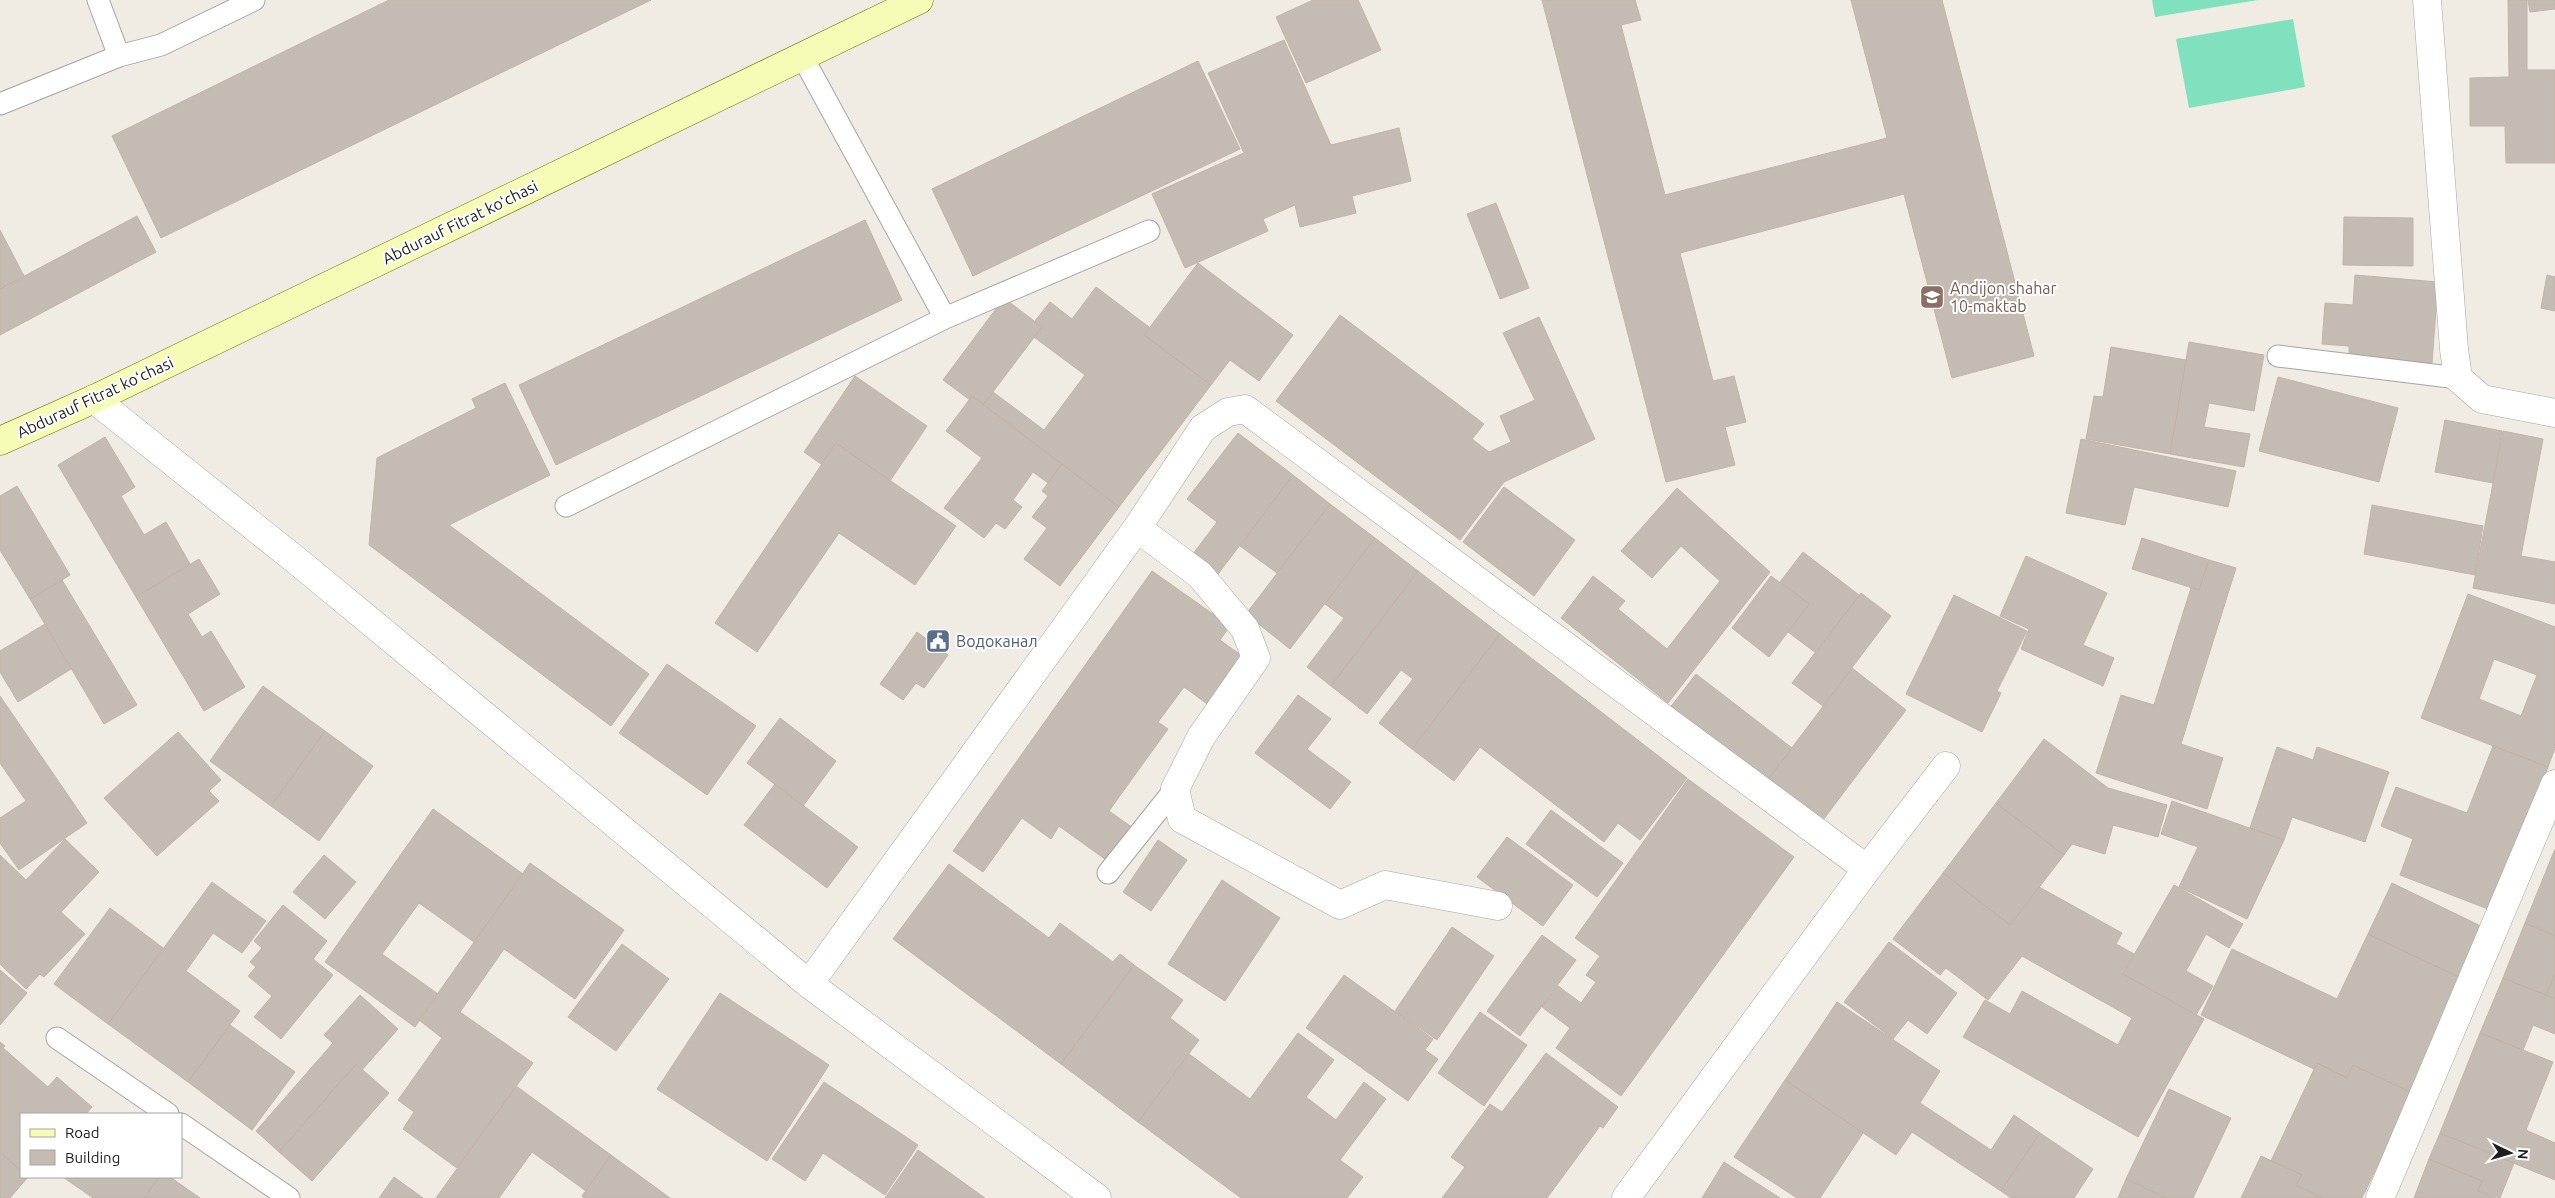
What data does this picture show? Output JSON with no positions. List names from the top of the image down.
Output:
{
  "streets": {
    "main road": ["Abdurauf Fitrat koʻchasi"]
  },
  "places": {
    "school or university": ["Andijon shahar 10-maktab"],
    "public building": ["Водоканал"]
  },
  "legend": ["Road", "Building"],
  "north": "right"
}
